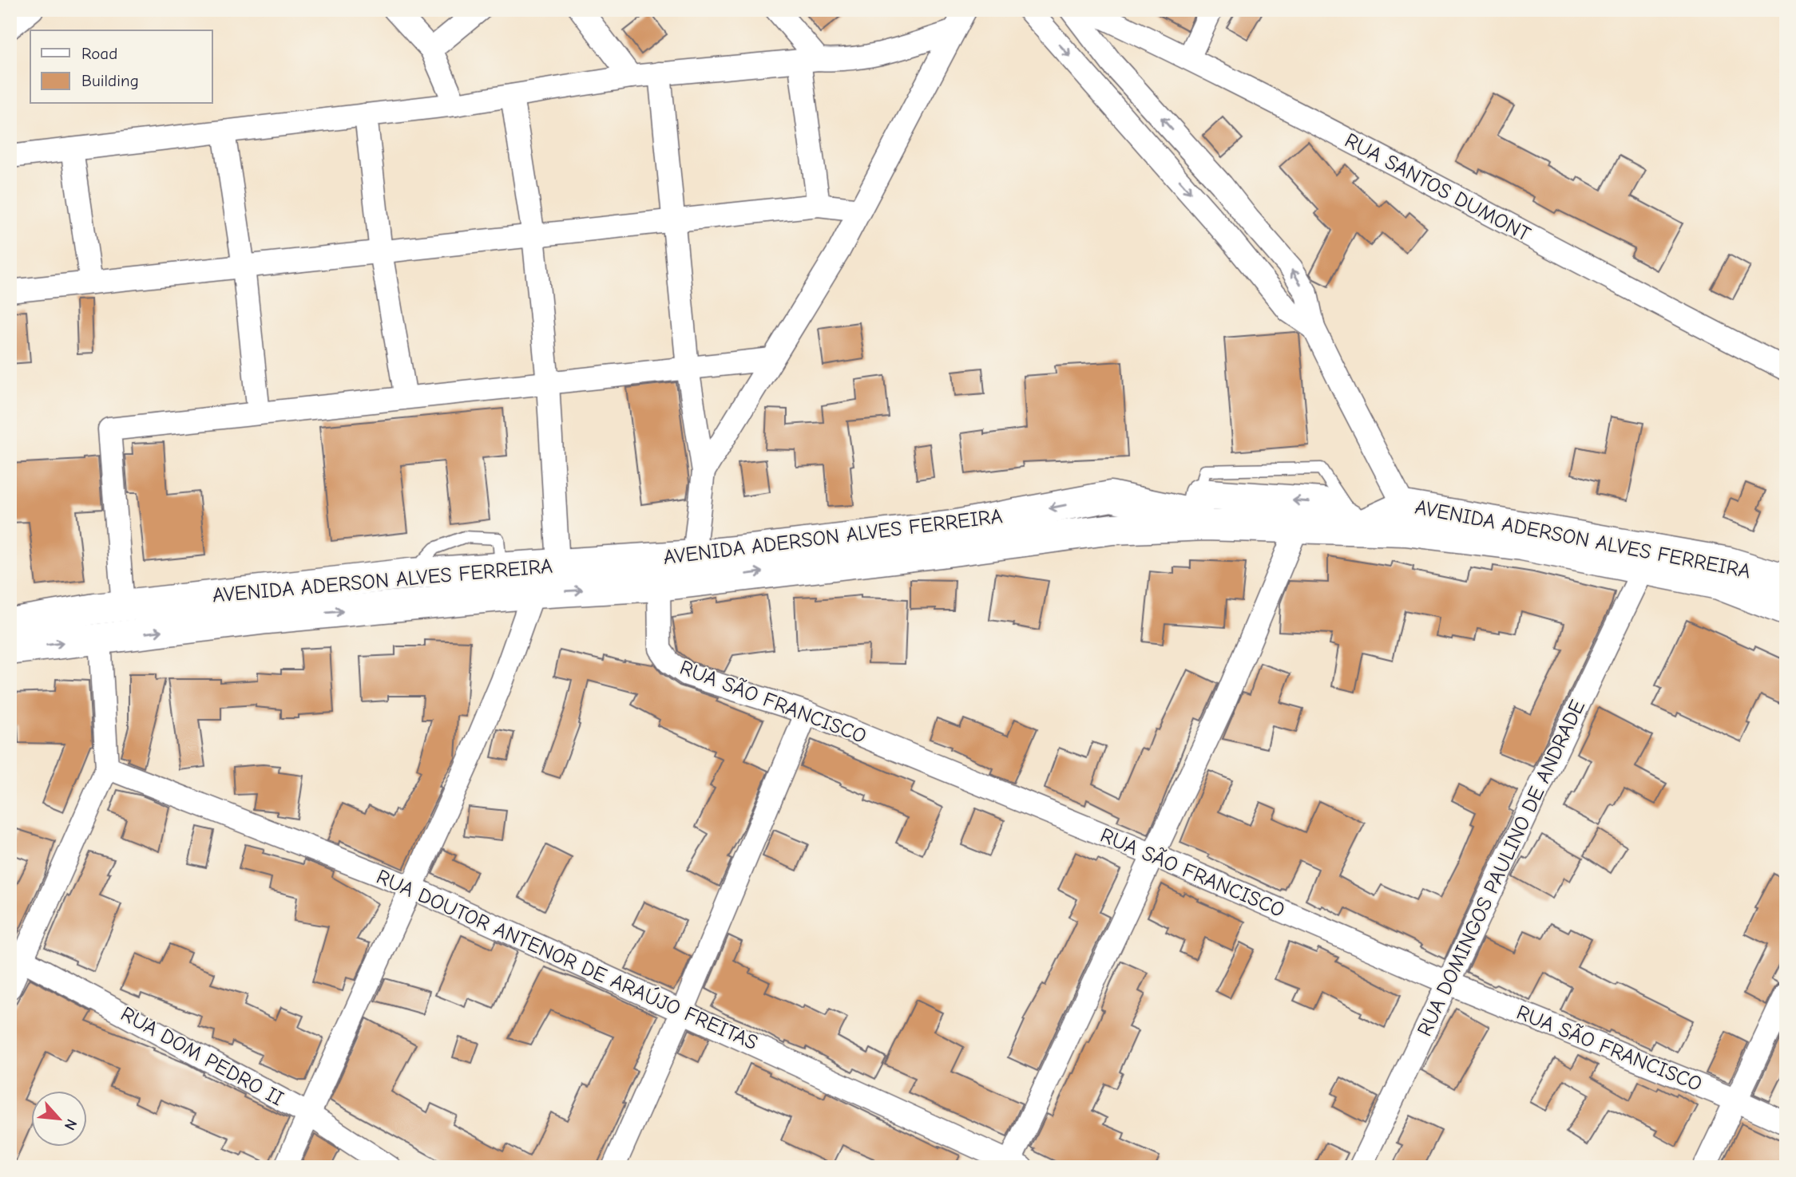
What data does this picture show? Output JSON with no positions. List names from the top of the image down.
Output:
{
  "streets": {
    "main road": ["AVENIDA ADERSON ALVES FERREIRA"],
    "street": [
      "RUA SANTOS DUMONT",
      "RUA SÃO FRANCISCO",
      "RUA DOMINGOS PAULINO DE ANDRADE",
      "RUA DOUTOR ANTENOR DE ARAÚJO FREITAS",
      "RUA DOM PEDRO II"
    ]
  },
  "crossings": [
    ["AVENIDA ADERSON ALVES FERREIRA", "RUA SÃO FRANCISCO"],
    ["AVENIDA ADERSON ALVES FERREIRA", "RUA DOMINGOS PAULINO DE ANDRADE"],
    ["RUA SÃO FRANCISCO", "RUA DOMINGOS PAULINO DE ANDRADE"]
  ],
  "legend": ["Road", "Building"],
  "north": "bottom right"
}
